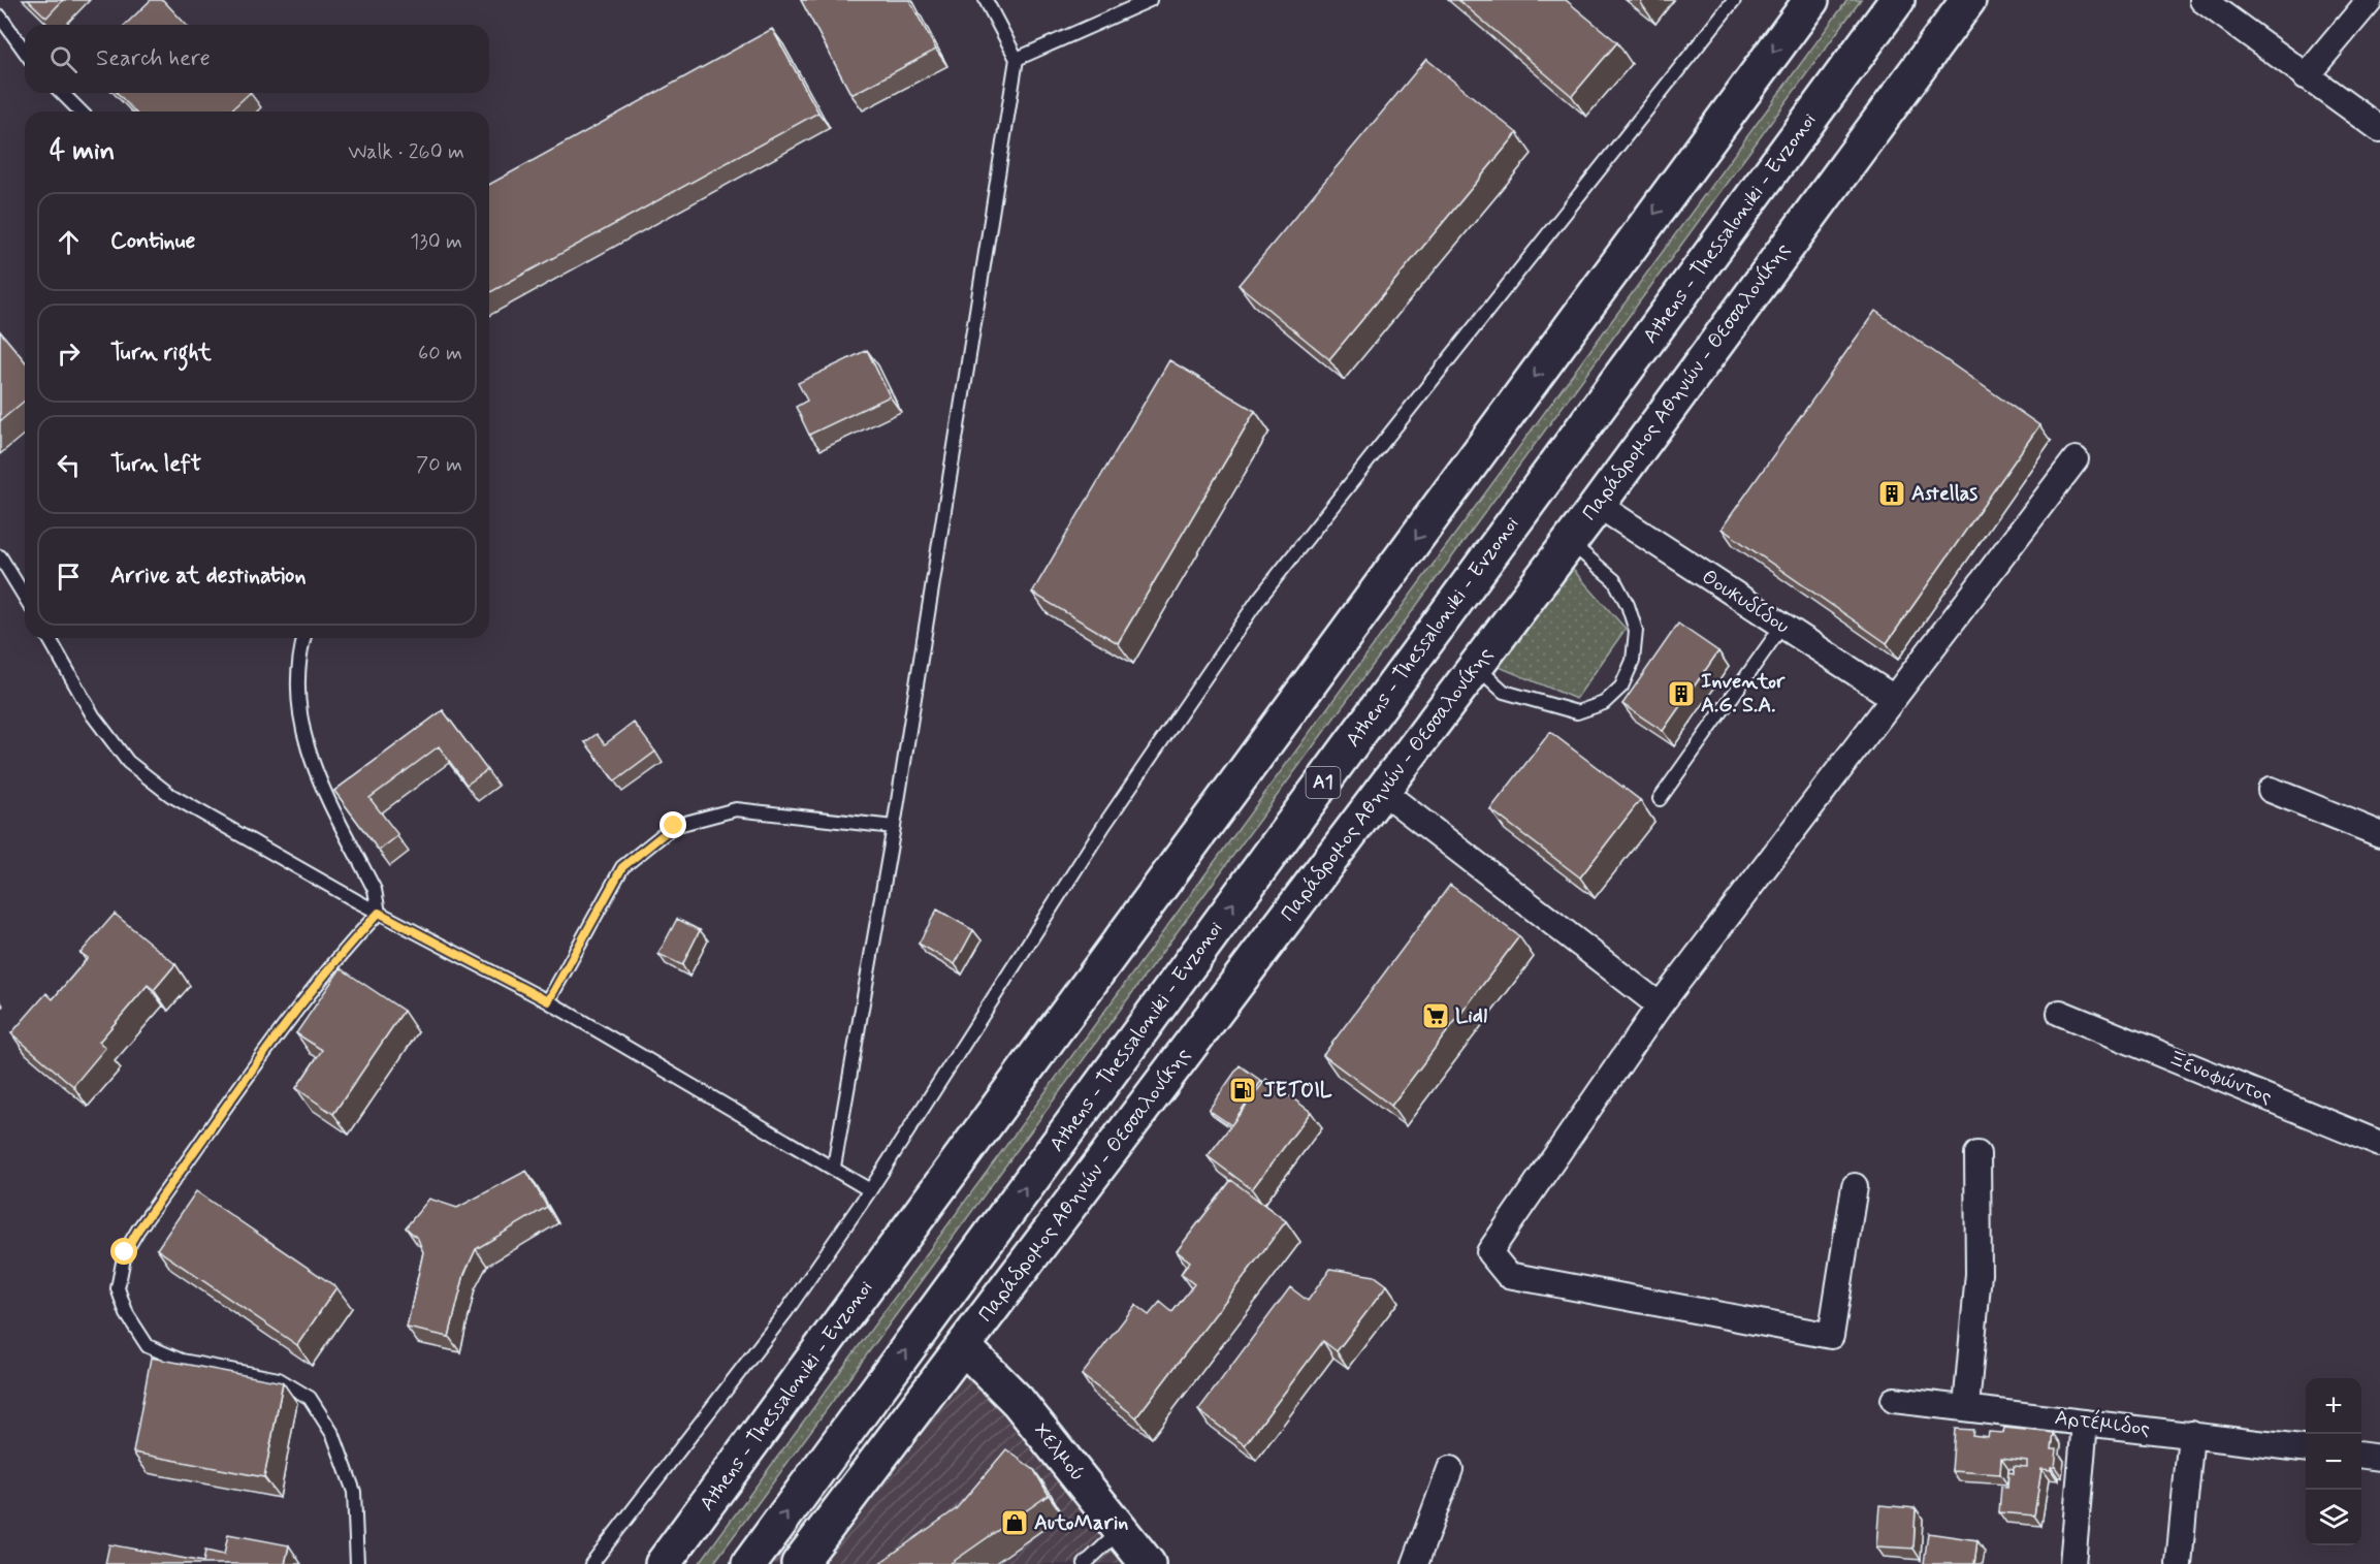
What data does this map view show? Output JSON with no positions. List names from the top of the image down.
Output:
{
  "streets": {
    "main road": [
      "Athens - Thessaloniki - Evzonoi",
      "Παράδρομος Αθηνών - Θεσσαλονίκης",
      "Α1",
      "Χελμού"
    ],
    "street": ["Θουκυδίδου", "Ξενοφώντος", "Αρτέμιδος"]
  },
  "crossings": [
    ["Παράδρομος Αθηνών - Θεσσαλονίκης", "Θουκυδίδου"],
    ["Παράδρομος Αθηνών - Θεσσαλονίκης", "Χελμού"]
  ],
  "places": {
    "building": ["Astellas", "Inventor A.G. S.A."],
    "supermarket": ["Lidl"],
    "fuel station": ["JETOIL"],
    "shop": ["AutoMarin"]
  },
  "page": {
    "search": "Search here",
    "heading": ["4 min", "Walk · 260 m"],
    "list": [
      ["Continue", "130 m"],
      ["Turn right", "60 m"],
      ["Turn left", "70 m"],
      "Arrive at destination"
    ],
    "map_buttons": ["+", "−"]
  }
}
